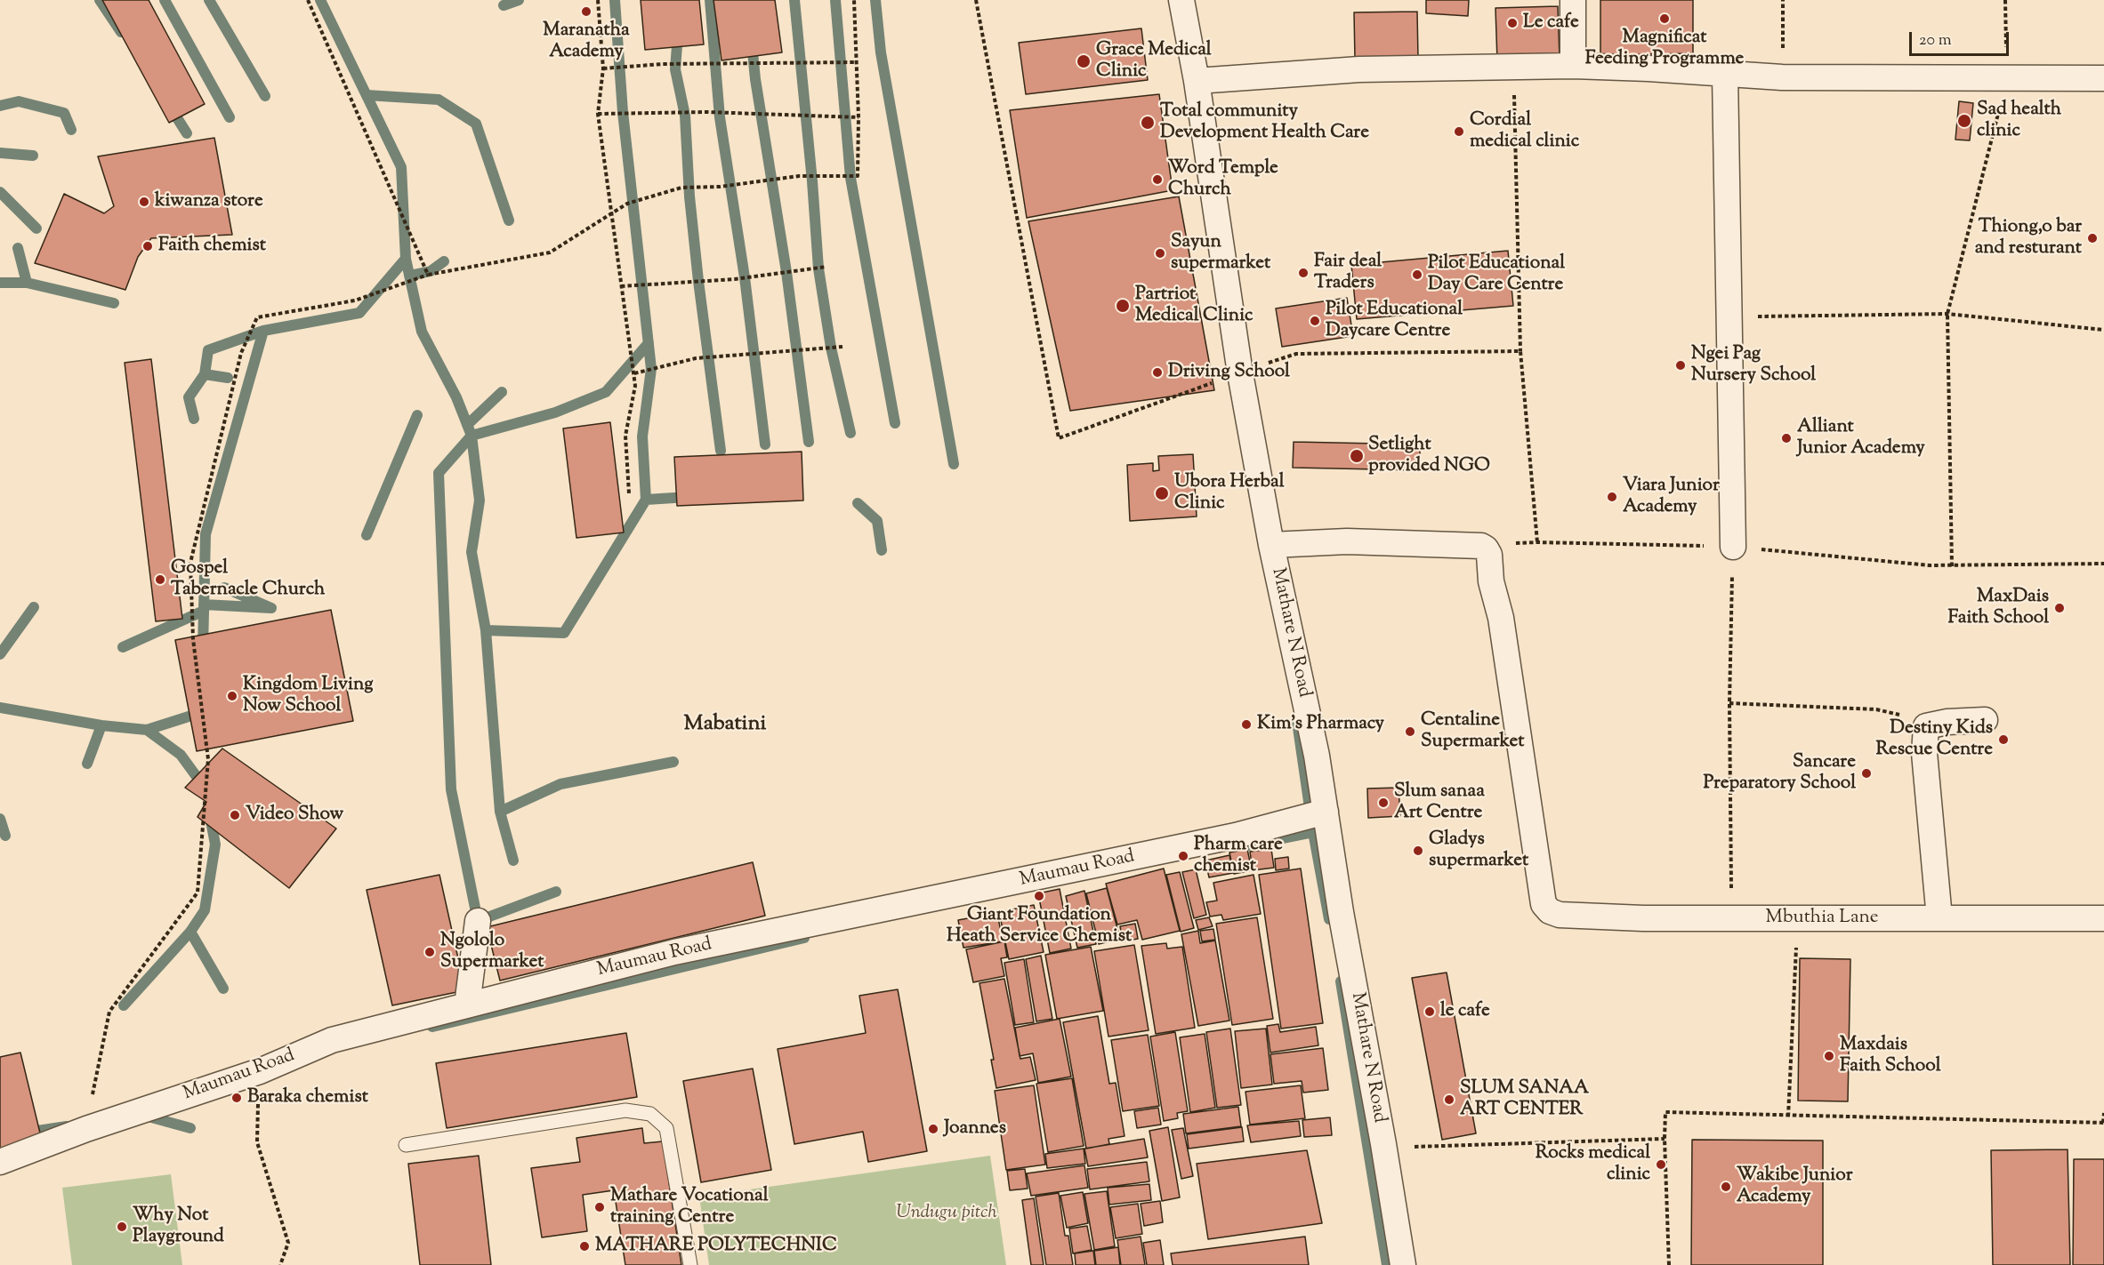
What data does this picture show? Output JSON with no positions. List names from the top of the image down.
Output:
{
  "streets": {
    "street": ["Mathare N Road", "Maumau Road", "Mbuthia Lane"]
  },
  "crossings": [
    ["Mathare N Road", "Maumau Road"]
  ],
  "districts": ["Mabatini"],
  "parks": ["Undugu pitch"],
  "places": [
    "Maranatha Academy",
    "Magnificat Feeding Programme",
    "Le cafe",
    "Grace Medical Clinic",
    "Sad health clinic",
    "Total community Development Health Care",
    "Cordial medical clinic",
    "Word Temple Church",
    "kiwanza store",
    "Thiong,o bar and resturant",
    "Faith chemist",
    "Sayun supermarket",
    "Fair deal Traders",
    "Pilot Educational Day Care Centre",
    "Partriot Medical Clinic",
    "Pilot Educational Daycare Centre",
    "Ngei Pag Nursery School",
    "Driving School",
    "Alliant Junior Academy",
    "Setlight provided NGO",
    "Ubora Herbal Clinic",
    "Viara Junior Academy",
    "Gospel Tabernacle Church",
    "MaxDais Faith School",
    "Kingdom Living Now School",
    "Kim's Pharmacy",
    "Centaline Supermarket",
    "Destiny Kids Rescue Centre",
    "Sancare Preparatory School",
    "Slum sanaa Art Centre",
    "Video Show",
    "Gladys supermarket",
    "Pharm care chemist",
    "Giant Foundation Heath Service Chemist",
    "Ngololo Supermarket",
    "le cafe",
    "Maxdais Faith School",
    "Baraka chemist",
    "SLUM SANAA ART CENTER",
    "Joannes",
    "Rocks medical clinic",
    "Wakibe Junior Academy",
    "Mathare Vocational training Centre",
    "Why Not Playground",
    "MATHARE POLYTECHNIC"
  ],
  "scale_bar": "20 m"
}
